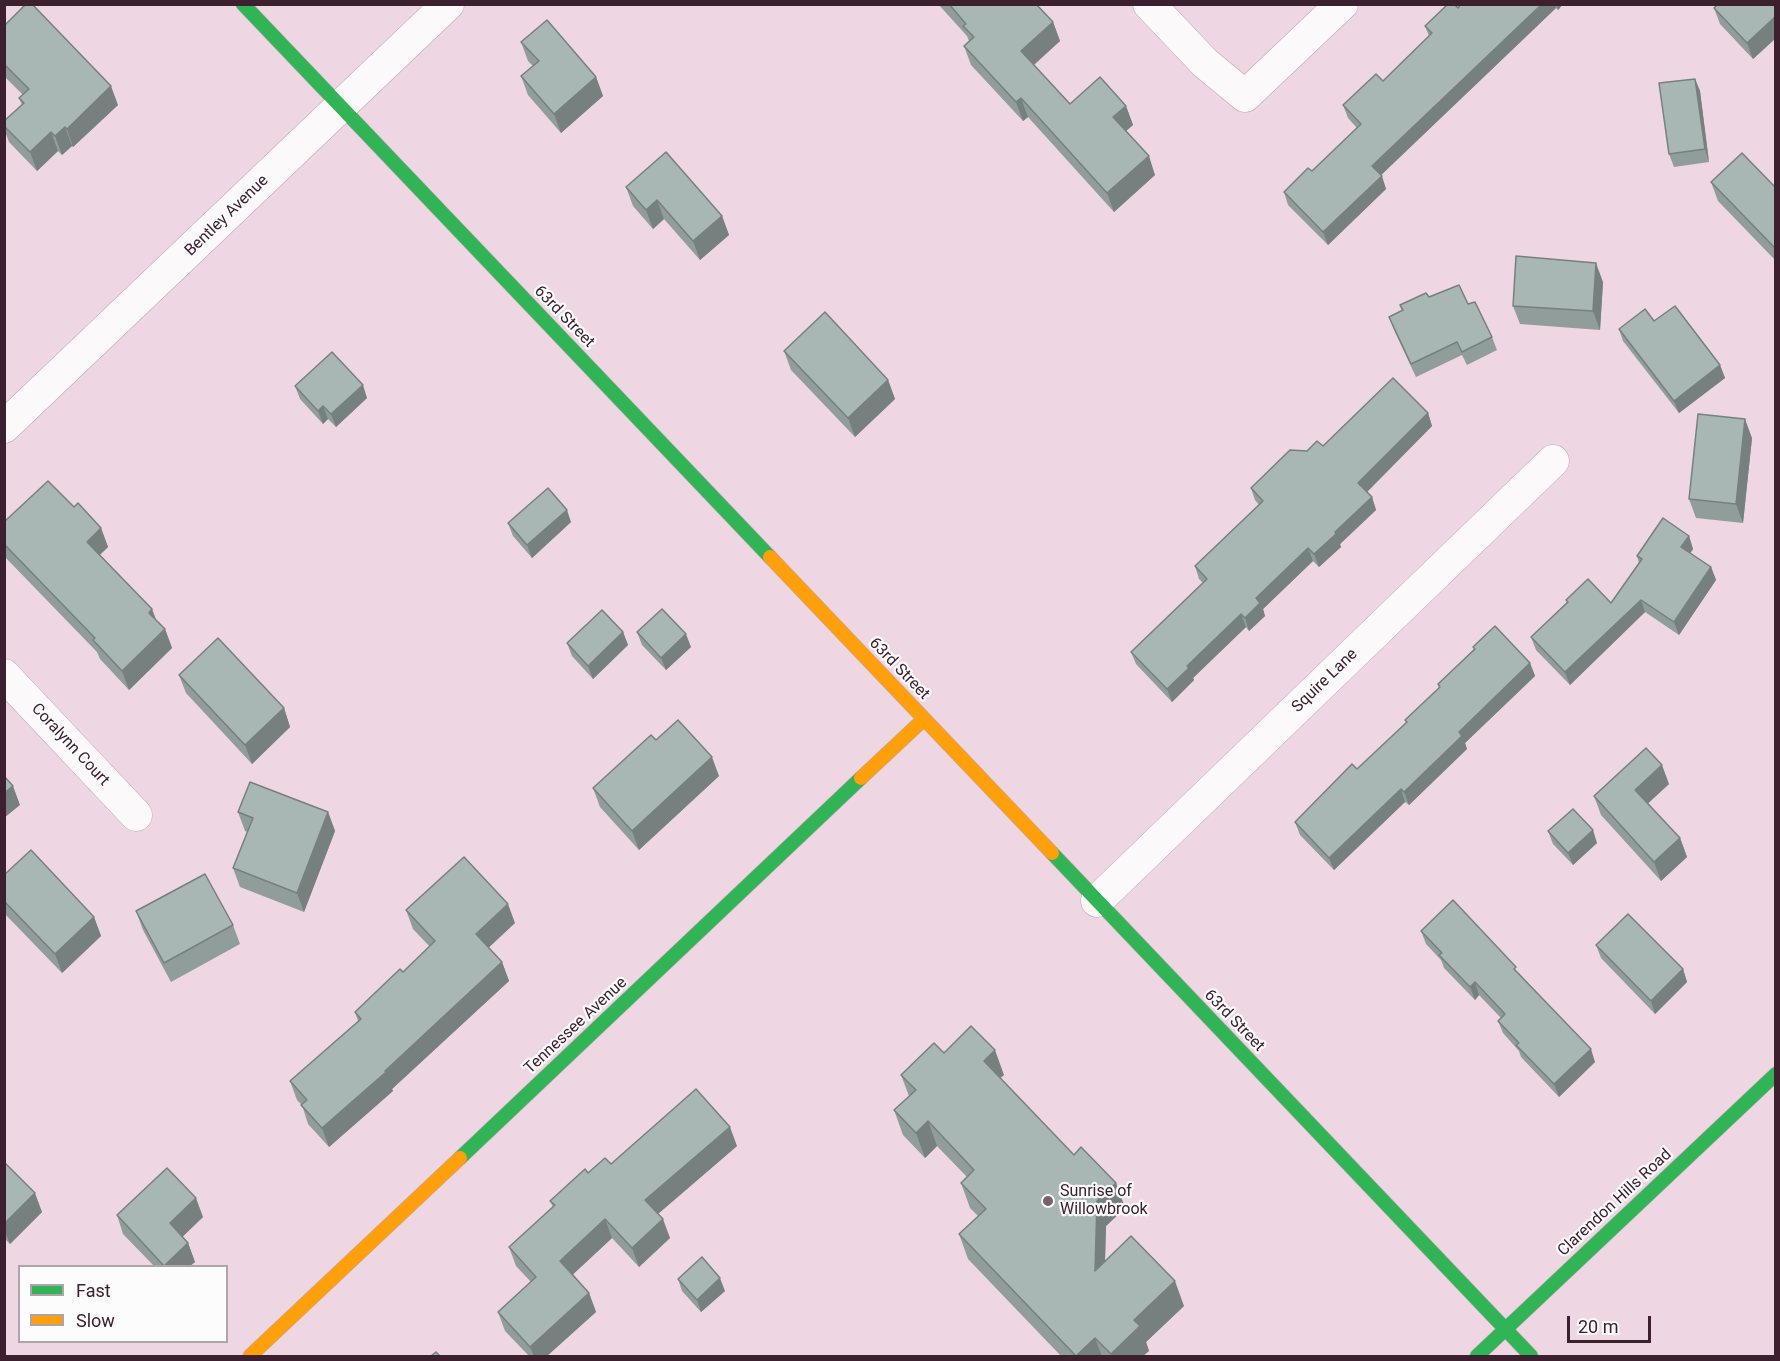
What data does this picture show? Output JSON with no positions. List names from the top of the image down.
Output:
{
  "streets": {
    "main road": ["63rd Street", "Tennessee Avenue", "Clarendon Hills Road"],
    "street": ["Bentley Avenue", "Squire Lane", "Coralynn Court"]
  },
  "crossings": [
    ["Bentley Avenue", "63rd Street"],
    ["63rd Street", "Squire Lane"],
    ["63rd Street", "Tennessee Avenue"],
    ["63rd Street", "Clarendon Hills Road"]
  ],
  "places": ["Sunrise of Willowbrook"],
  "legend": ["Fast", "Slow"],
  "scale_bar": "20 m"
}
